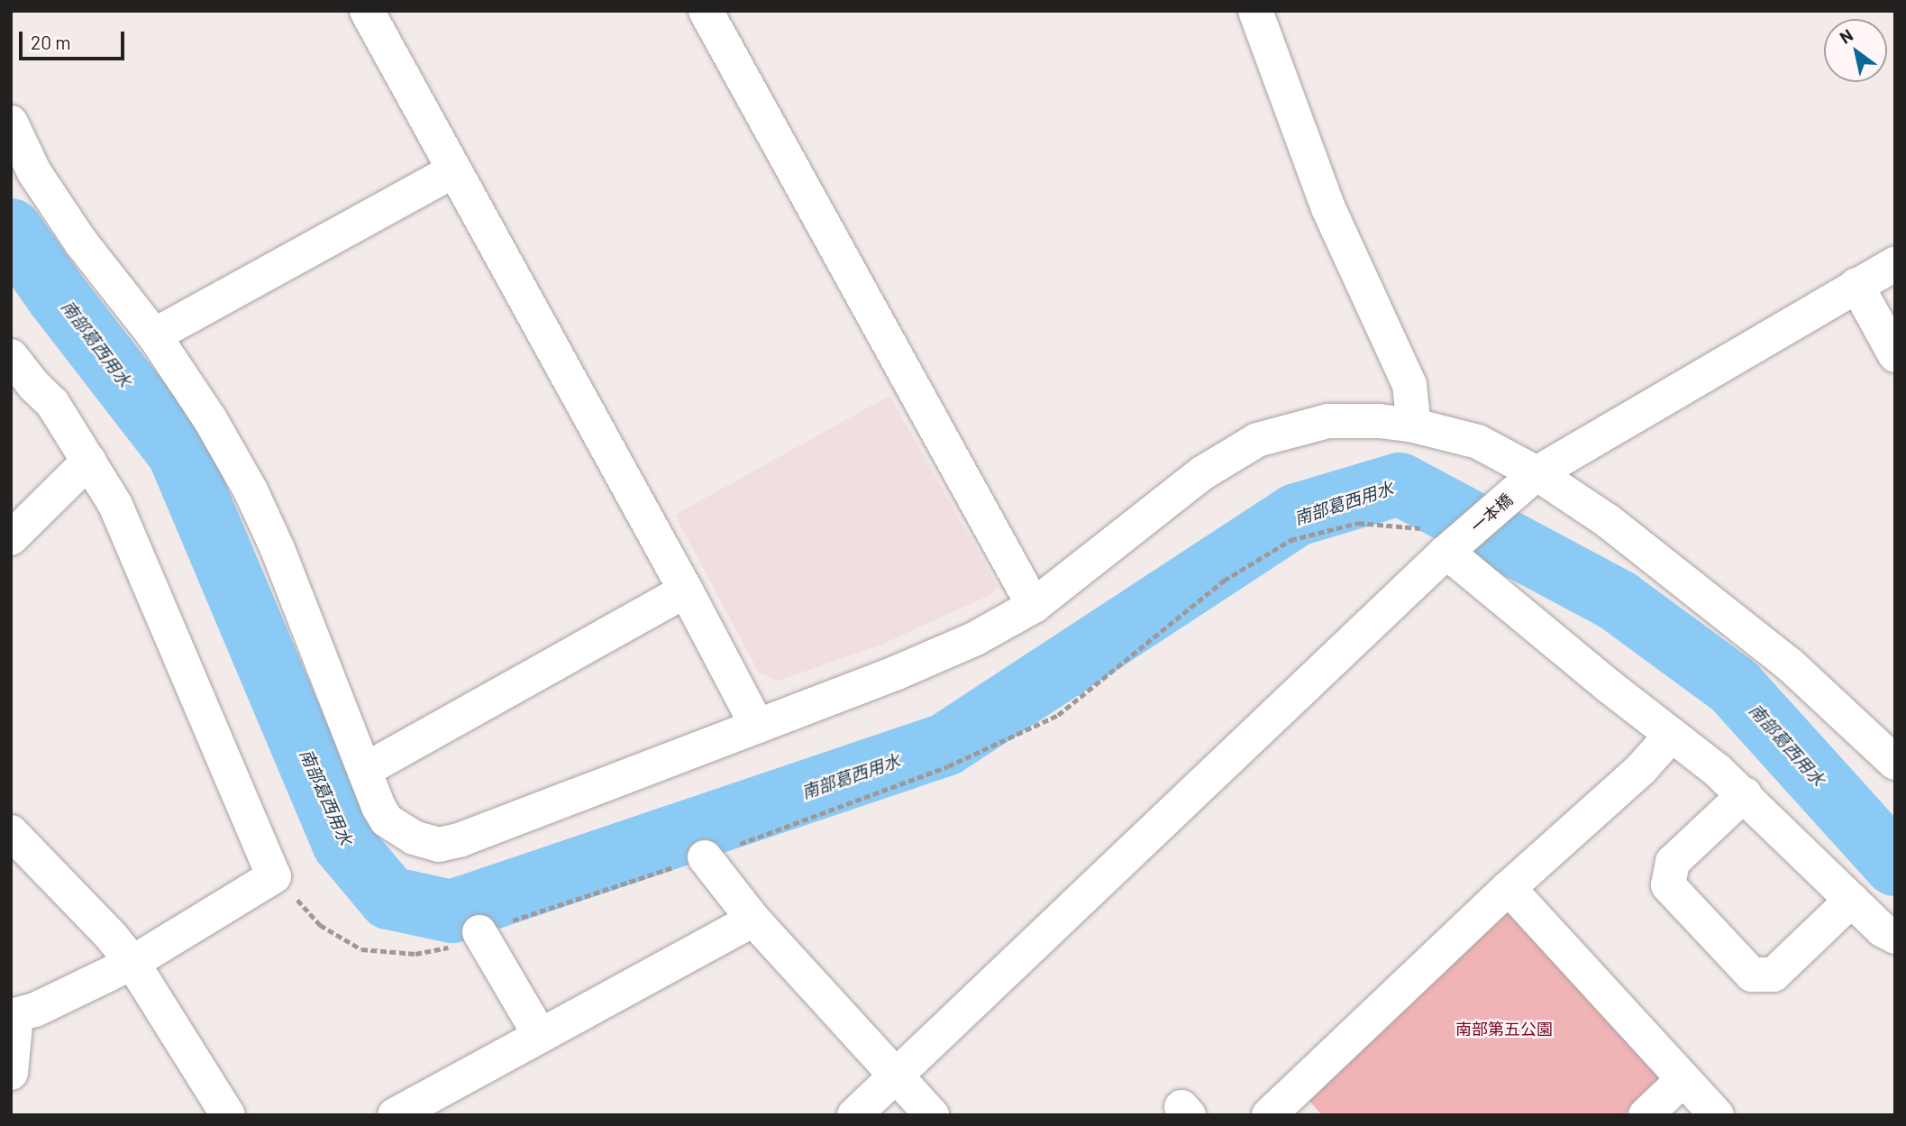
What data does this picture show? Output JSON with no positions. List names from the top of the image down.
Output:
{
  "streets": {
    "street": ["一本橋"]
  },
  "water": ["南部葛西用水"],
  "parks": ["南部第五公園"],
  "scale_bar": "20 m",
  "north": "top left"
}
